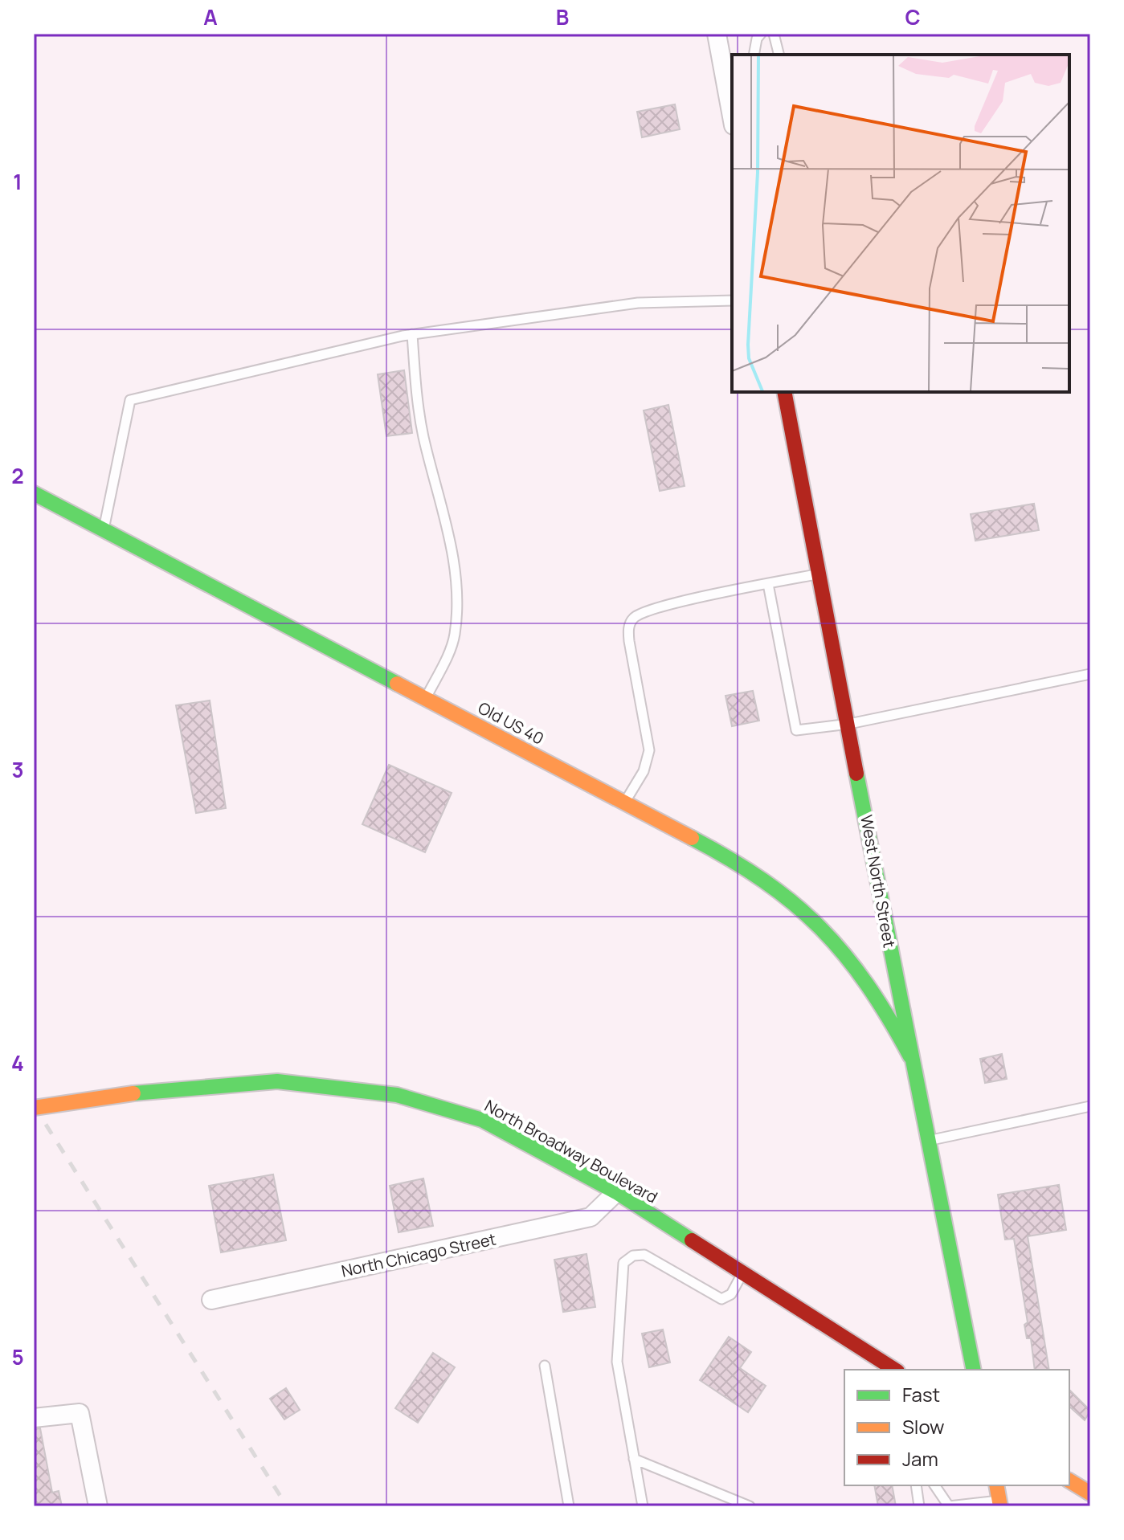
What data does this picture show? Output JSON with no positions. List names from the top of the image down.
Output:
{
  "streets": {
    "street": [
      "Old US 40",
      "West North Street",
      "North Broadway Boulevard",
      "North Chicago Street"
    ]
  },
  "crossings": [
    ["Old US 40", "West North Street"],
    ["North Broadway Boulevard", "North Chicago Street"]
  ],
  "legend": ["Fast", "Slow", "Jam"],
  "grid": {
    "columns": ["A", "B", "C"],
    "rows": [
      "1",
      "2",
      "3",
      "4",
      "5"
    ]
  }
}
